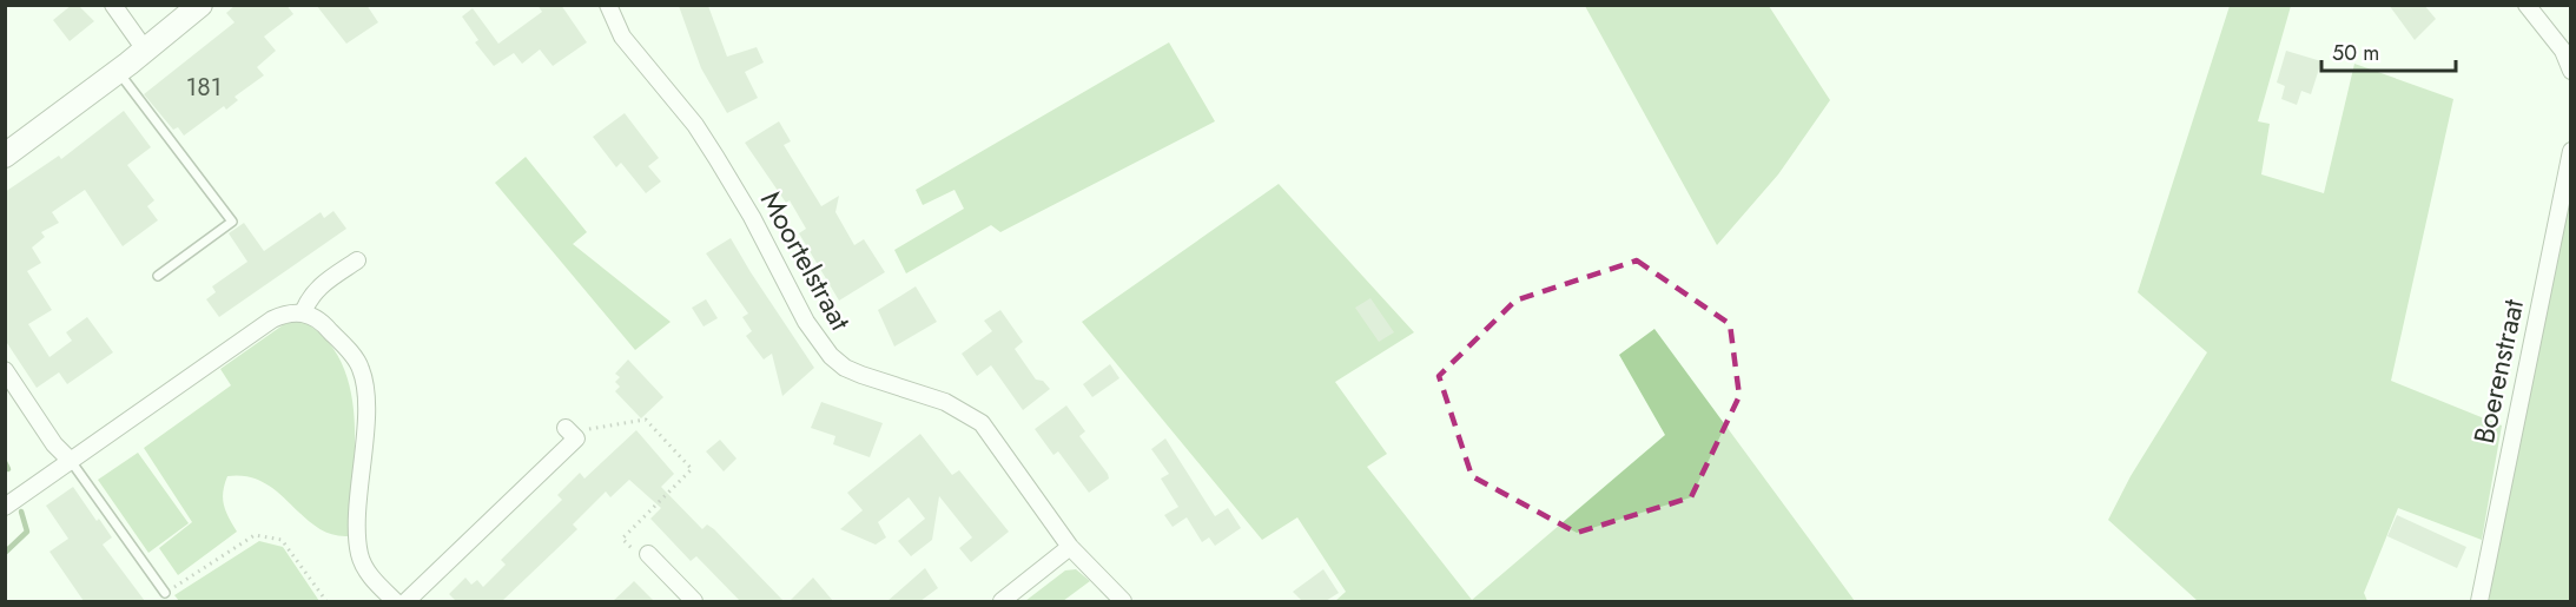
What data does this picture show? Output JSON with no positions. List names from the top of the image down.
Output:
{
  "streets": {
    "street": ["Moortelstraat", "Boerenstraat"]
  },
  "house_numbers": ["181"],
  "scale_bar": "50 m"
}
